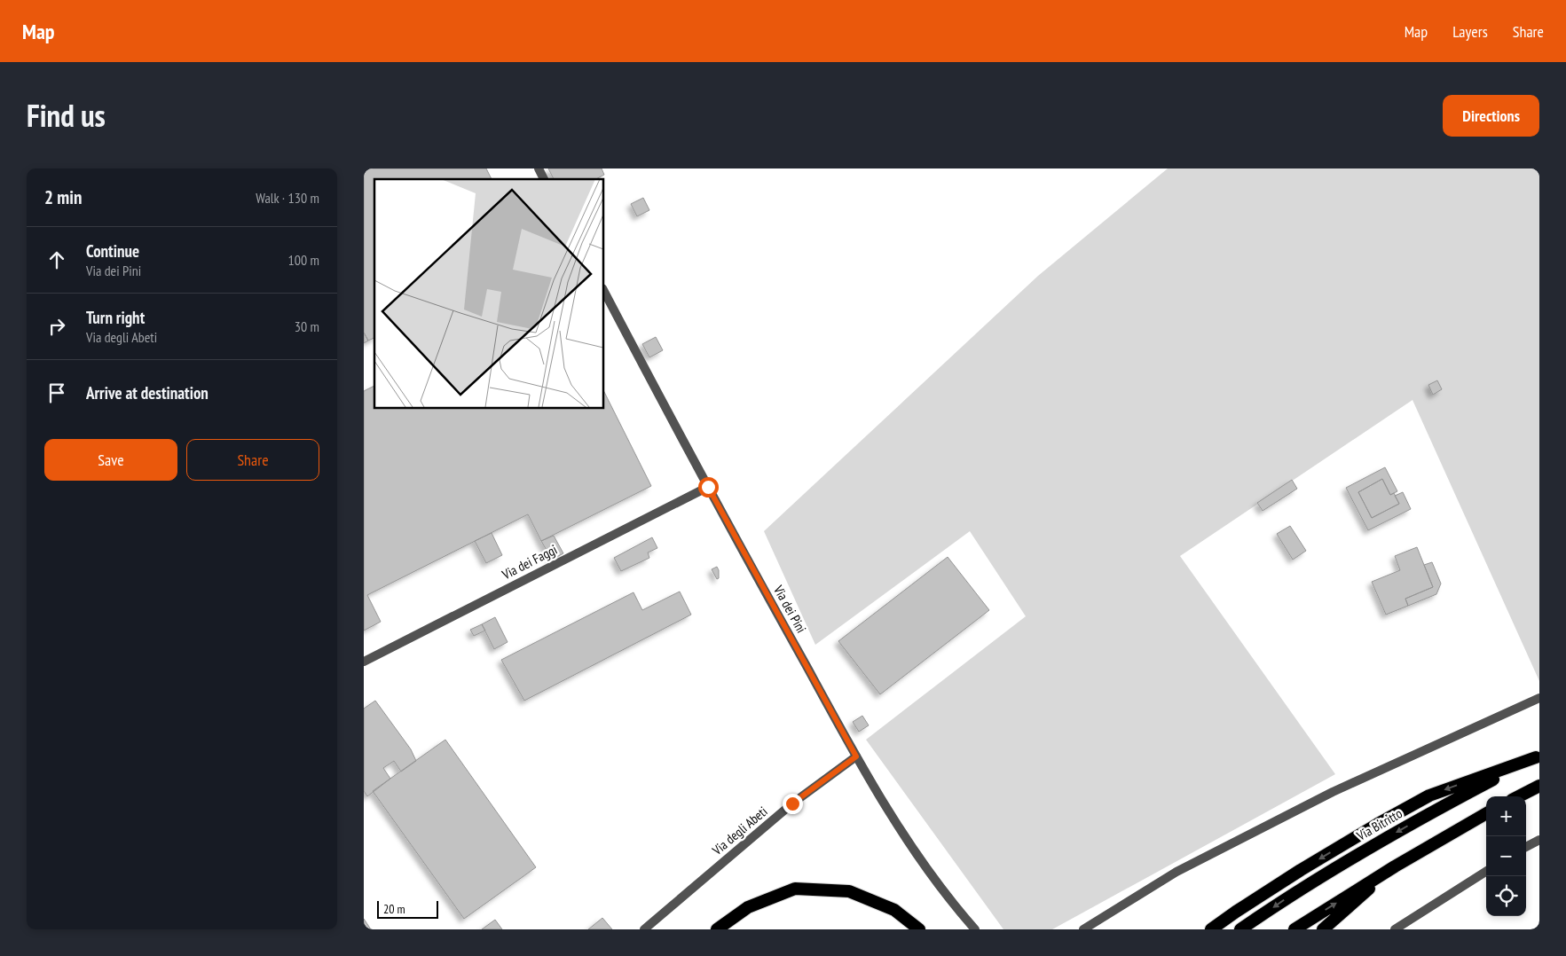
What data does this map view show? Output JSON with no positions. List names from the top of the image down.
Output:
{
  "streets": {
    "highway": ["Via Bitritto"],
    "street": ["Via dei Faggi", "Via dei Pini", "Via degli Abeti"]
  },
  "crossings": [
    ["Via dei Faggi", "Via dei Pini"],
    ["Via dei Pini", "Via degli Abeti"]
  ],
  "scale_bar": "20 m",
  "page": {
    "header": "Map",
    "nav": ["Map", "Layers", "Share"],
    "title": "Find us",
    "buttons": [
      "Directions",
      ["Save", "Share"]
    ],
    "heading": ["2 min", "Walk · 130 m"],
    "list": [
      ["Continue", "Via dei Pini", "100 m"],
      ["Turn right", "Via degli Abeti", "30 m"],
      "Arrive at destination"
    ],
    "map_buttons": ["+", "−"],
    "scale": "20 m"
  }
}
